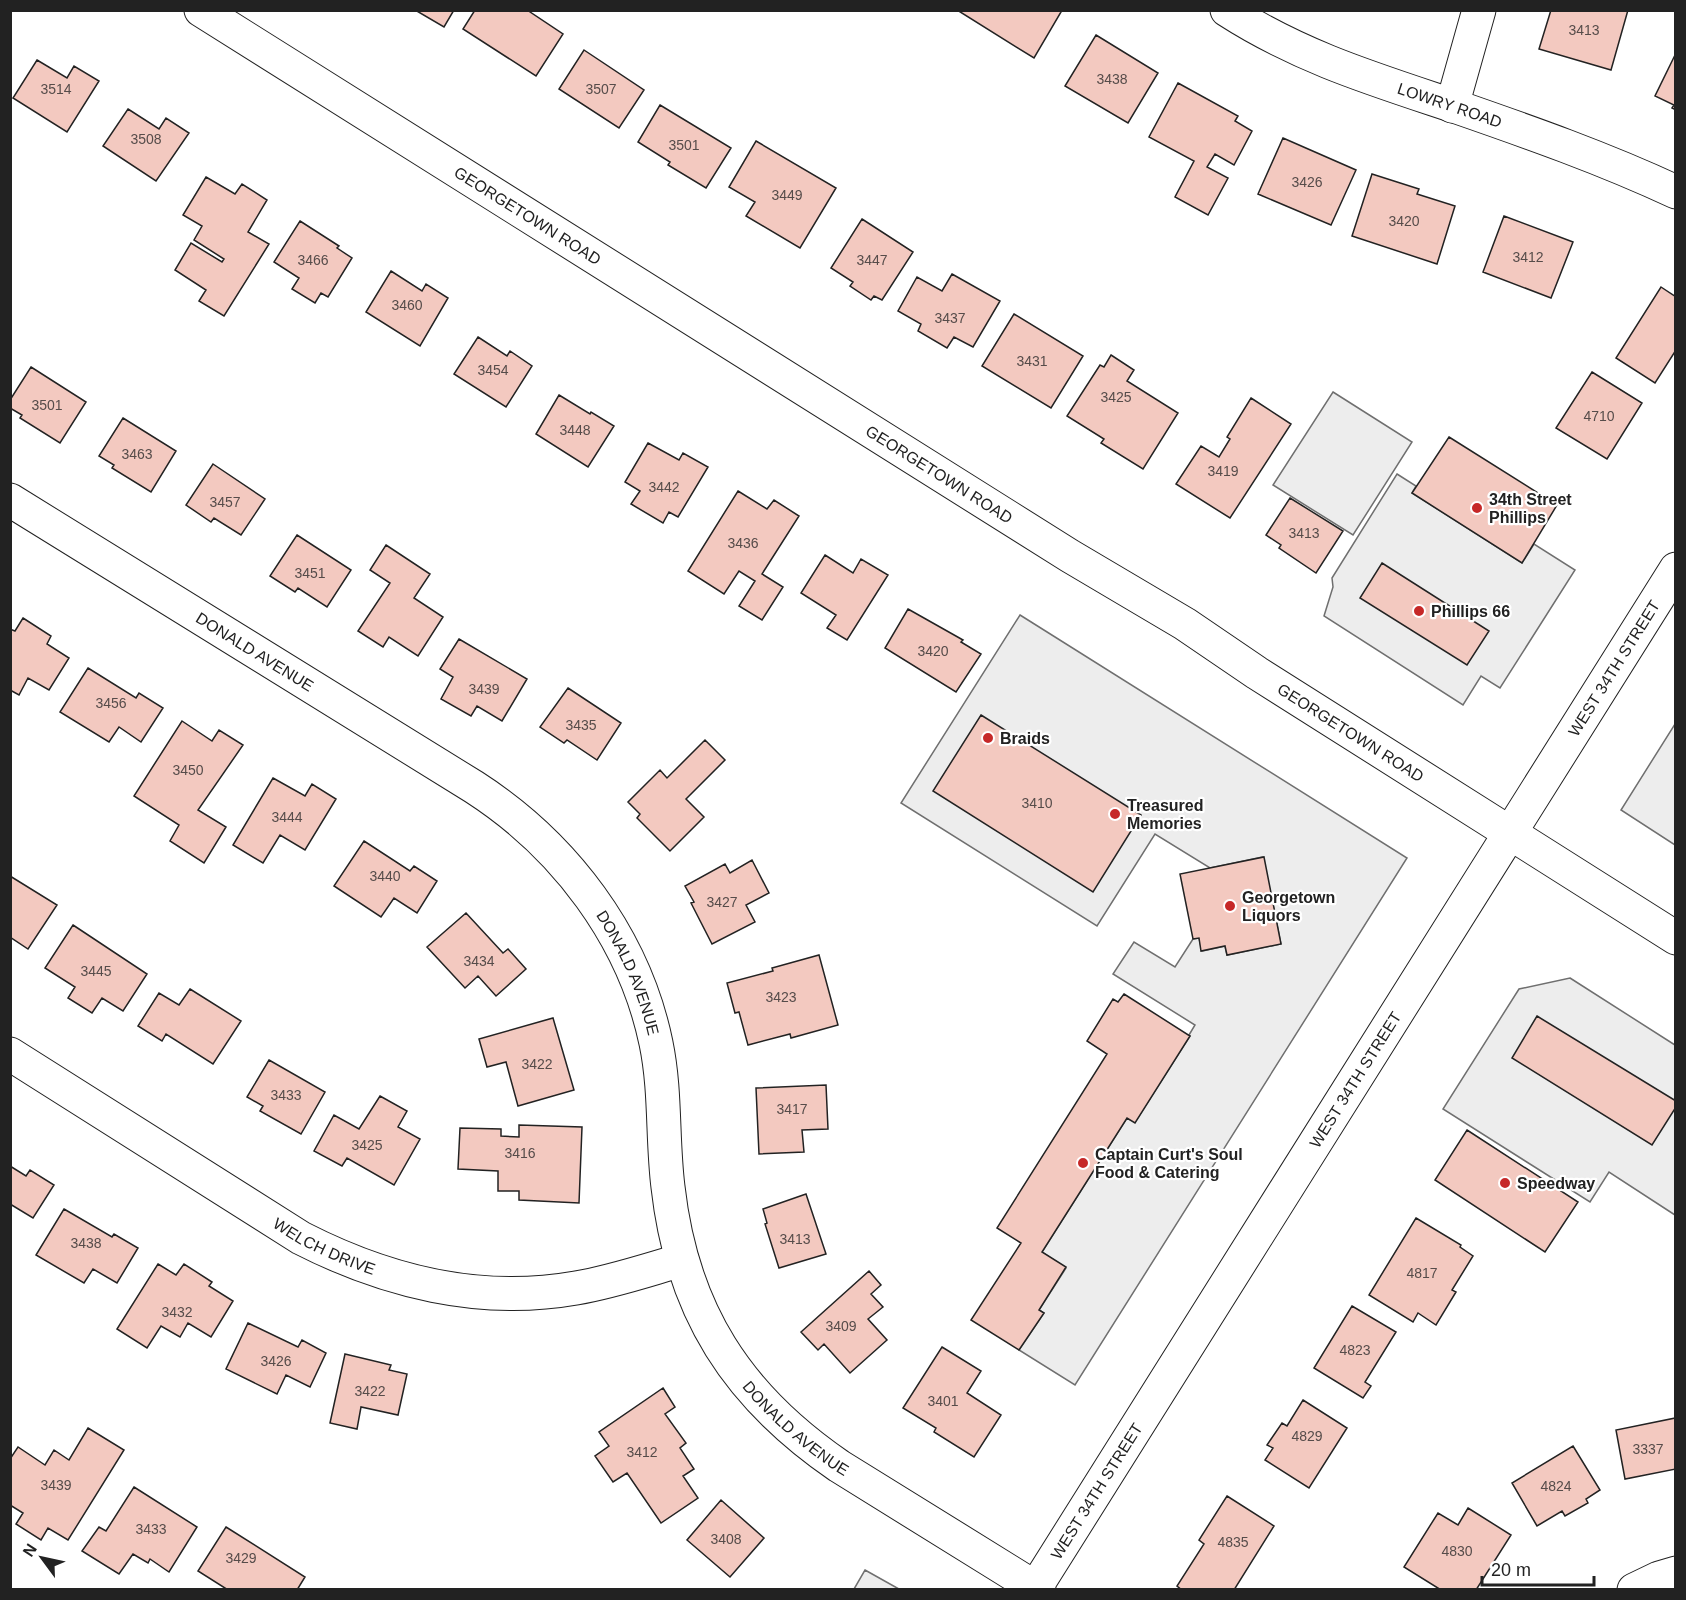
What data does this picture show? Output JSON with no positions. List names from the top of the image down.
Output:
{
  "streets": {
    "street": [
      "LOWRY ROAD",
      "GEORGETOWN ROAD",
      "DONALD AVENUE",
      "WEST 34TH STREET",
      "WELCH DRIVE"
    ]
  },
  "crossings": [
    ["GEORGETOWN ROAD", "WEST 34TH STREET"],
    ["DONALD AVENUE", "WEST 34TH STREET"],
    ["DONALD AVENUE", "WELCH DRIVE"]
  ],
  "places": [
    "34th Street Phillips",
    "Phillips 66",
    "Braids",
    "Treasured Memories",
    "Georgetown Liquors",
    "Captain Curt's Soul Food & Catering",
    "Speedway"
  ],
  "house_numbers": [
    "3413",
    "3438",
    "3514",
    "3507",
    "3508",
    "3501",
    "3426",
    "3449",
    "3420",
    "3412",
    "3466",
    "3447",
    "3460",
    "3437",
    "3431",
    "3454",
    "3425",
    "3501",
    "4710",
    "3448",
    "3463",
    "3419",
    "3442",
    "3457",
    "3413",
    "3436",
    "3451",
    "3420",
    "3439",
    "3456",
    "3435",
    "3450",
    "3410",
    "3444",
    "3440",
    "3427",
    "3434",
    "3445",
    "3423",
    "3422",
    "3433",
    "3417",
    "3425",
    "3416",
    "3413",
    "3438",
    "4817",
    "3432",
    "3409",
    "4823",
    "3426",
    "3422",
    "3401",
    "4829",
    "3337",
    "3412",
    "3439",
    "4824",
    "3433",
    "3408",
    "4835",
    "4830",
    "3429"
  ],
  "scale_bar": "20 m",
  "north": "top left"
}
